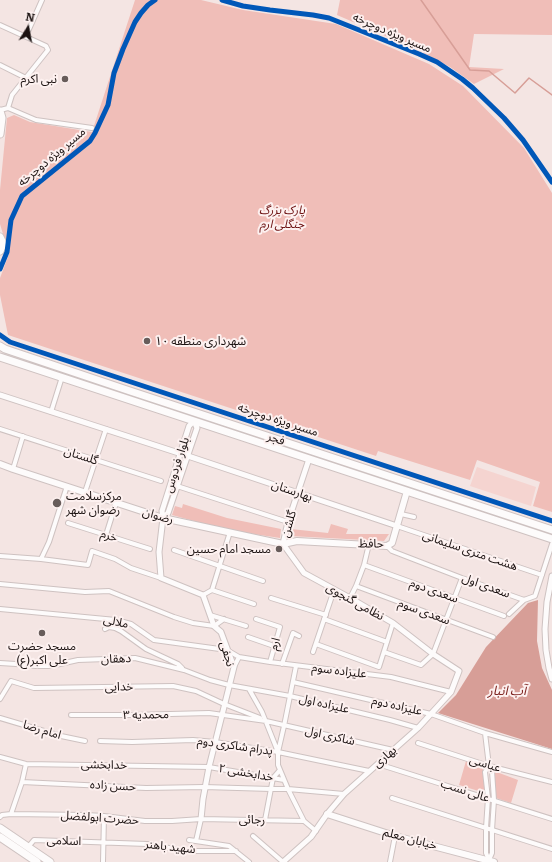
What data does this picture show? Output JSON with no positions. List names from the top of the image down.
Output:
{
  "streets": {
    "main road": [
      "فجر",
      "رضوان",
      "حافظ",
      "خیابان معلم"
    ],
    "street": [
      "گلستان",
      "بلوار فردوس",
      "بهارستان",
      "گلشن",
      "خرم",
      "هشت متری سلیمانی",
      "سعدی اول",
      "سعدی دوم",
      "نظامی گنجوی",
      "سعدی سوم",
      "ملالی",
      "ارم",
      "نجفی",
      "دهقان",
      "علیزاده سوم",
      "خدایی",
      "علیزاده اول",
      "علیزاده دوم",
      "محمدیه ۳",
      "امام رضا",
      "شاکری اول",
      "پدرام شاکری دوم",
      "بهاری",
      "عباسی",
      "خدابخشی",
      "خدابخشی ۲",
      "حسن زاده",
      "عالی نسب",
      "حضرت ابولفضل",
      "رجائی",
      "اسلامی",
      "شهید باهنر"
    ],
    "cycle path": ["مسیر ویژه دوچرخه"]
  },
  "crossings": [
    ["فجر", "بلوار فردوس"],
    ["فجر", "گلشن"],
    ["فجر", "حافظ"],
    ["بلوار فردوس", "بهارستان"],
    ["بلوار فردوس", "رضوان"],
    ["بهارستان", "گلشن"],
    ["بهارستان", "حافظ"],
    ["بهارستان", "هشت متری سلیمانی"],
    ["رضوان", "گلشن"],
    ["رضوان", "حافظ"],
    ["رضوان", "نظامی گنجوی"],
    ["گلشن", "نظامی گنجوی"],
    ["حافظ", "هشت متری سلیمانی"],
    ["حافظ", "سعدی اول"],
    ["هشت متری سلیمانی", "سعدی اول"],
    ["نظامی گنجوی", "بهاری"],
    ["ملالی", "نجفی"],
    ["ملالی", "علیزاده سوم"],
    ["ارم", "علیزاده سوم"],
    ["نجفی", "دهقان"],
    ["نجفی", "علیزاده سوم"],
    ["نجفی", "خدایی"],
    ["نجفی", "علیزاده اول"],
    ["نجفی", "محمدیه ۳"],
    ["نجفی", "پدرام شاکری دوم"],
    ["نجفی", "خدابخشی"],
    ["نجفی", "خدابخشی ۲"],
    ["نجفی", "حسن زاده"],
    ["نجفی", "حضرت ابولفضل"],
    ["نجفی", "رجائی"],
    ["دهقان", "علیزاده اول"],
    ["علیزاده سوم", "بهاری"],
    ["خدایی", "محمدیه ۳"],
    ["خدایی", "شاکری اول"],
    ["علیزاده اول", "بهاری"],
    ["علیزاده دوم", "بهاری"],
    ["محمدیه ۳", "شاکری اول"],
    ["شاکری اول", "بهاری"],
    ["پدرام شاکری دوم", "بهاری"],
    ["بهاری", "حسن زاده"],
    ["بهاری", "عالی نسب"],
    ["بهاری", "خیابان معلم"],
    ["خدابخشی", "خدابخشی ۲"],
    ["حضرت ابولفضل", "رجائی"],
    ["اسلامی", "شهید باهنر"]
  ],
  "water": ["آب انبار"],
  "parks": ["پارک بزرگ جنگلی ارم"],
  "places": [
    "نبی اکرم",
    "شهرداری منطقه ۱۰",
    "مرکزسلامت رضوان شهر",
    "مسجد امام حسین",
    "مسجد حضرت علی اکبر(ع)"
  ],
  "north": "top"
}
